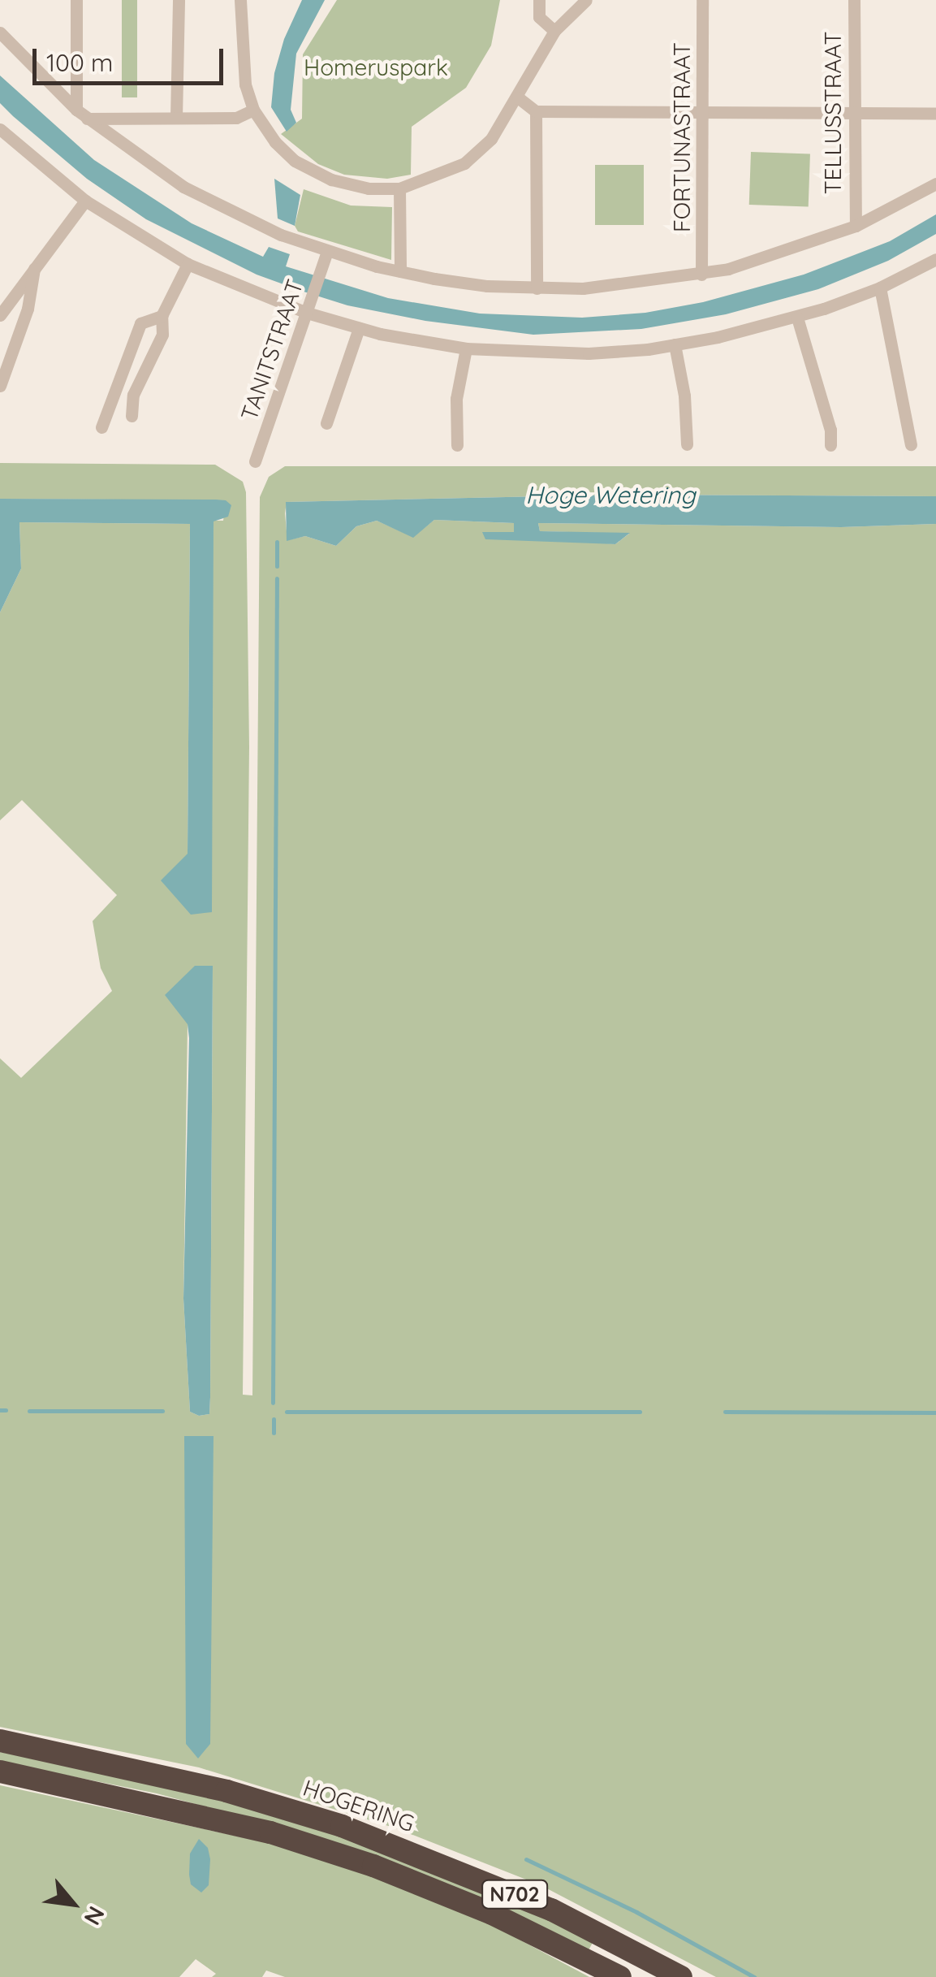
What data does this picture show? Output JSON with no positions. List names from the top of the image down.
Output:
{
  "streets": {
    "highway": ["HOGERING", "N702"],
    "street": ["TELLUSSTRAAT", "FORTUNASTRAAT", "TANITSTRAAT"]
  },
  "water": ["Hoge Wetering"],
  "parks": ["Homeruspark"],
  "scale_bar": "100 m",
  "north": "bottom right"
}
